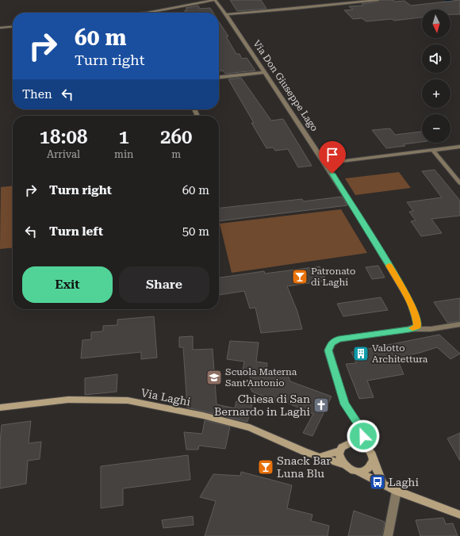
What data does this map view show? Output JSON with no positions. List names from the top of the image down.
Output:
{
  "streets": {
    "street": ["Via Don Giuseppe Lago", "Via Laghi"]
  },
  "places": {
    "bar": ["Patronato di Laghi", "Snack Bar Luna Blu"],
    "building": ["Valotto Architettura"],
    "school or university": ["Scuola Materna Sant'Antonio"],
    "church": ["Chiesa di San Bernardo in Laghi"],
    "bus stop": ["Laghi"]
  },
  "north": "bottom",
  "page": {
    "map_buttons": ["+", "−"],
    "turn": ["60 m", "Turn right"],
    "then": "Then",
    "eta": [
      "18:08",
      "Arrival",
      "1",
      "min",
      "260",
      "m"
    ],
    "list": [
      {
        "name": "Turn right",
        "value": "60 m"
      },
      {
        "name": "Turn left",
        "value": "50 m"
      }
    ],
    "buttons": ["Exit", "Share"]
  }
}
